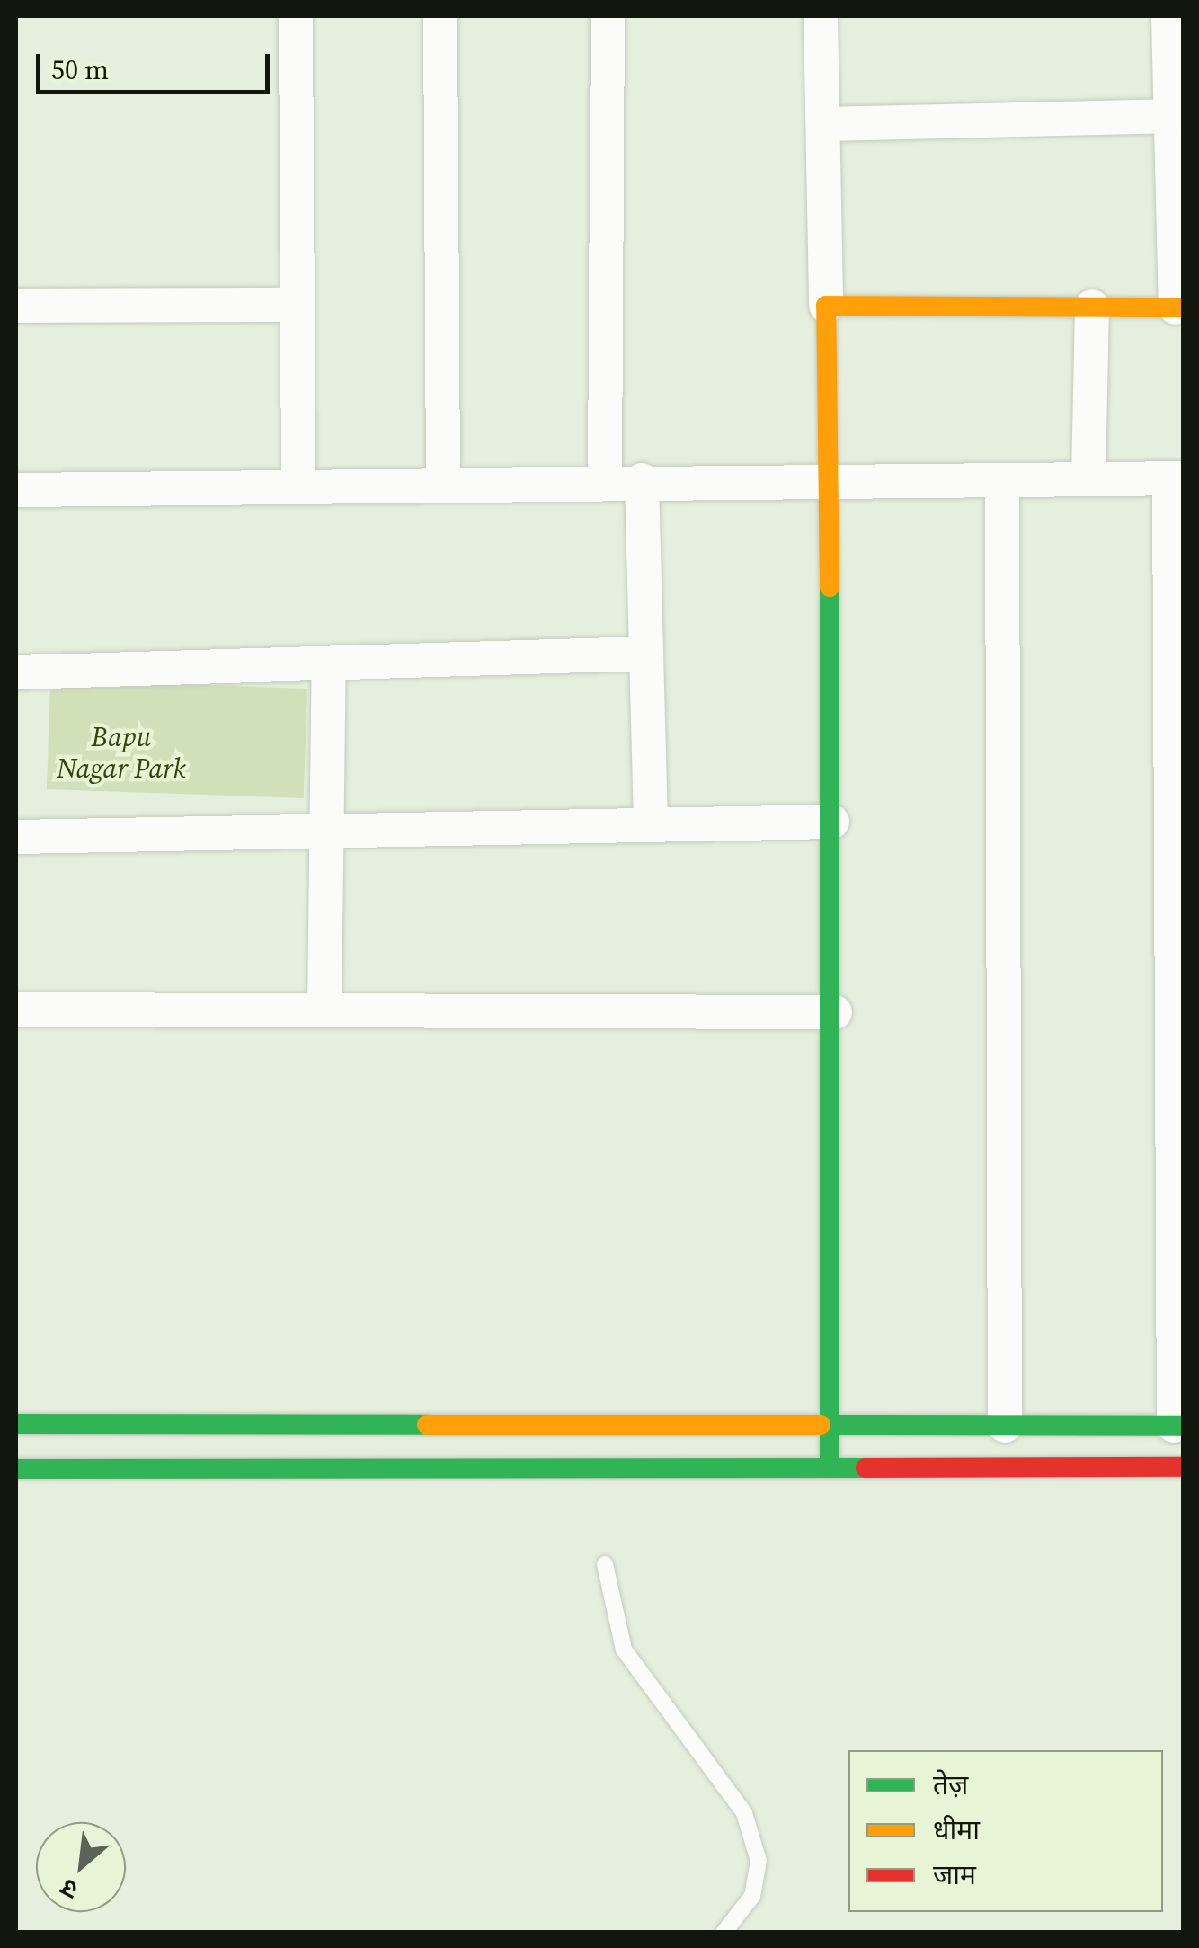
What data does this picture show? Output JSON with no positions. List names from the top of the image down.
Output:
{
  "parks": ["Bapu Nagar Park"],
  "legend": ["तेज़", "धीमा", "जाम"],
  "scale_bar": "50 m",
  "north": "bottom left"
}
